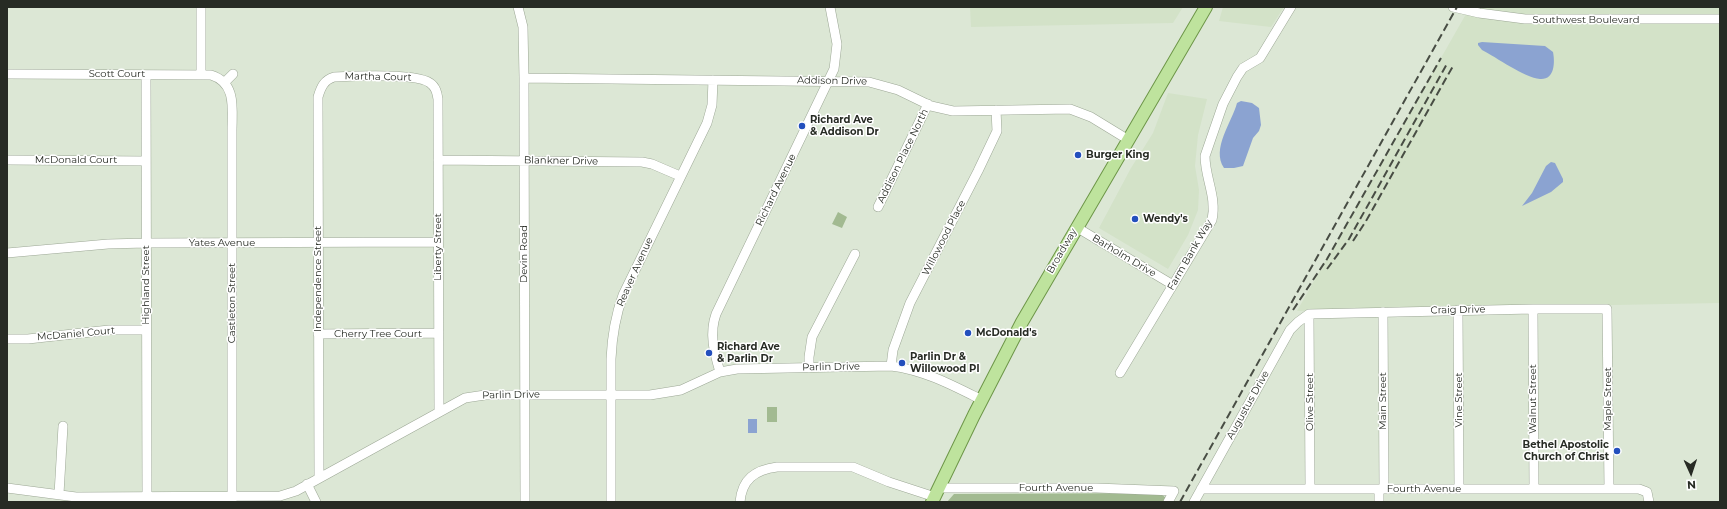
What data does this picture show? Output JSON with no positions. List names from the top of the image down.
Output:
{
  "streets": {
    "main road": ["Broadway"],
    "street": [
      "Southwest Boulevard",
      "Scott Court",
      "Martha Court",
      "Addison Drive",
      "Addison Place North",
      "McDonald Court",
      "Blankner Drive",
      "Richard Avenue",
      "Willowood Place",
      "Yates Avenue",
      "Liberty Street",
      "Devin Road",
      "Farm Bank Way",
      "Barholm Drive",
      "Reaver Avenue",
      "Independence Street",
      "Highland Street",
      "Castleton Street",
      "Craig Drive",
      "McDaniel Court",
      "Cherry Tree Court",
      "Parlin Drive",
      "Walnut Street",
      "Maple Street",
      "Vine Street",
      "Main Street",
      "Olive Street",
      "Augustus Drive",
      "Fourth Avenue"
    ]
  },
  "crossings": [
    ["Scott Court", "Highland Street"],
    ["Scott Court", "Castleton Street"],
    ["Martha Court", "Liberty Street"],
    ["Martha Court", "Independence Street"],
    ["Addison Drive", "Addison Place North"],
    ["Addison Drive", "Richard Avenue"],
    ["Addison Drive", "Willowood Place"],
    ["Addison Drive", "Broadway"],
    ["Addison Drive", "Devin Road"],
    ["Addison Drive", "Reaver Avenue"],
    ["McDonald Court", "Highland Street"],
    ["Blankner Drive", "Liberty Street"],
    ["Blankner Drive", "Devin Road"],
    ["Blankner Drive", "Reaver Avenue"],
    ["Richard Avenue", "Parlin Drive"],
    ["Willowood Place", "Parlin Drive"],
    ["Yates Avenue", "Liberty Street"],
    ["Yates Avenue", "Independence Street"],
    ["Yates Avenue", "Highland Street"],
    ["Yates Avenue", "Castleton Street"],
    ["Liberty Street", "Cherry Tree Court"],
    ["Liberty Street", "Parlin Drive"],
    ["Broadway", "Barholm Drive"],
    ["Broadway", "Parlin Drive"],
    ["Broadway", "Fourth Avenue"],
    ["Devin Road", "Parlin Drive"],
    ["Farm Bank Way", "Barholm Drive"],
    ["Reaver Avenue", "Parlin Drive"],
    ["Independence Street", "Cherry Tree Court"],
    ["Independence Street", "Parlin Drive"],
    ["Highland Street", "McDaniel Court"],
    ["Highland Street", "Parlin Drive"],
    ["Castleton Street", "Parlin Drive"],
    ["Craig Drive", "Walnut Street"],
    ["Craig Drive", "Maple Street"],
    ["Craig Drive", "Vine Street"],
    ["Craig Drive", "Main Street"],
    ["Craig Drive", "Olive Street"],
    ["Craig Drive", "Augustus Drive"],
    ["Walnut Street", "Fourth Avenue"],
    ["Maple Street", "Fourth Avenue"],
    ["Vine Street", "Fourth Avenue"],
    ["Main Street", "Fourth Avenue"],
    ["Olive Street", "Augustus Drive"],
    ["Olive Street", "Fourth Avenue"],
    ["Augustus Drive", "Fourth Avenue"]
  ],
  "places": [
    "Richard Ave & Addison Dr",
    "Burger King",
    "Wendy's",
    "McDonald's",
    "Richard Ave & Parlin Dr",
    "Parlin Dr & Willowood Pl",
    "Bethel Apostolic Church of Christ"
  ],
  "north": "bottom"
}
